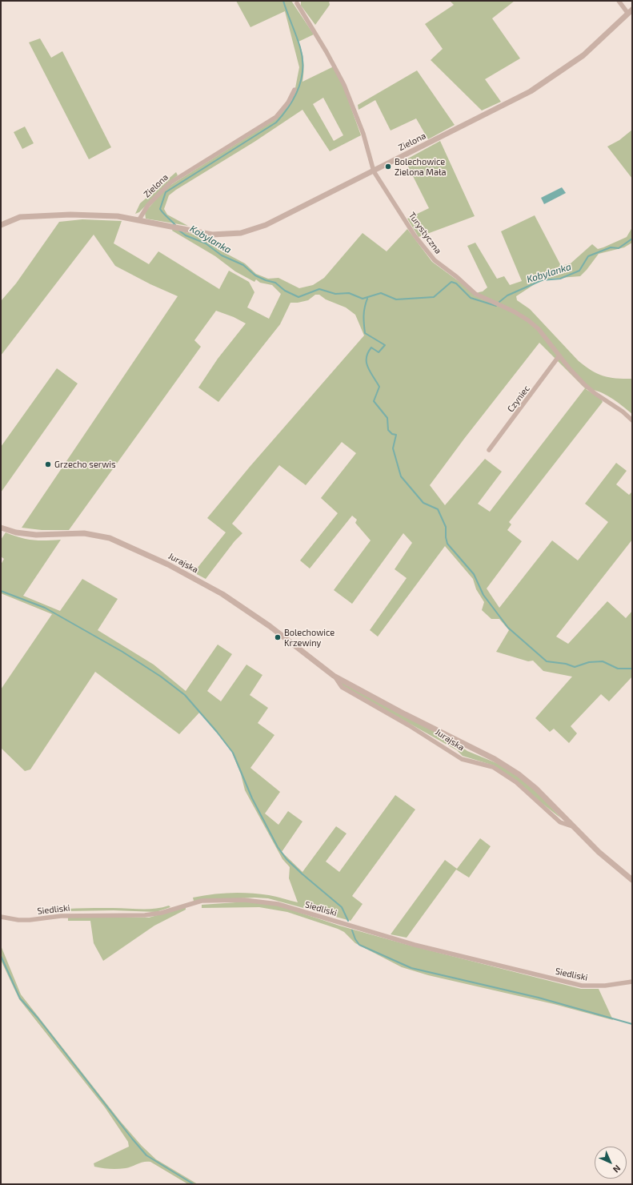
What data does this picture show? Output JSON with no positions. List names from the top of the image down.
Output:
{
  "streets": {
    "street": [
      "Zielona",
      "Turystyczna",
      "Czyniec",
      "Jurajska",
      "Siedliski"
    ]
  },
  "crossings": [
    ["Zielona", "Turystyczna"],
    ["Turystyczna", "Czyniec"]
  ],
  "water": ["Kobylanka"],
  "places": ["Bolechowice Zielona Mała", "Grzecho serwis", "Bolechowice Krzewiny"],
  "north": "bottom right"
}
